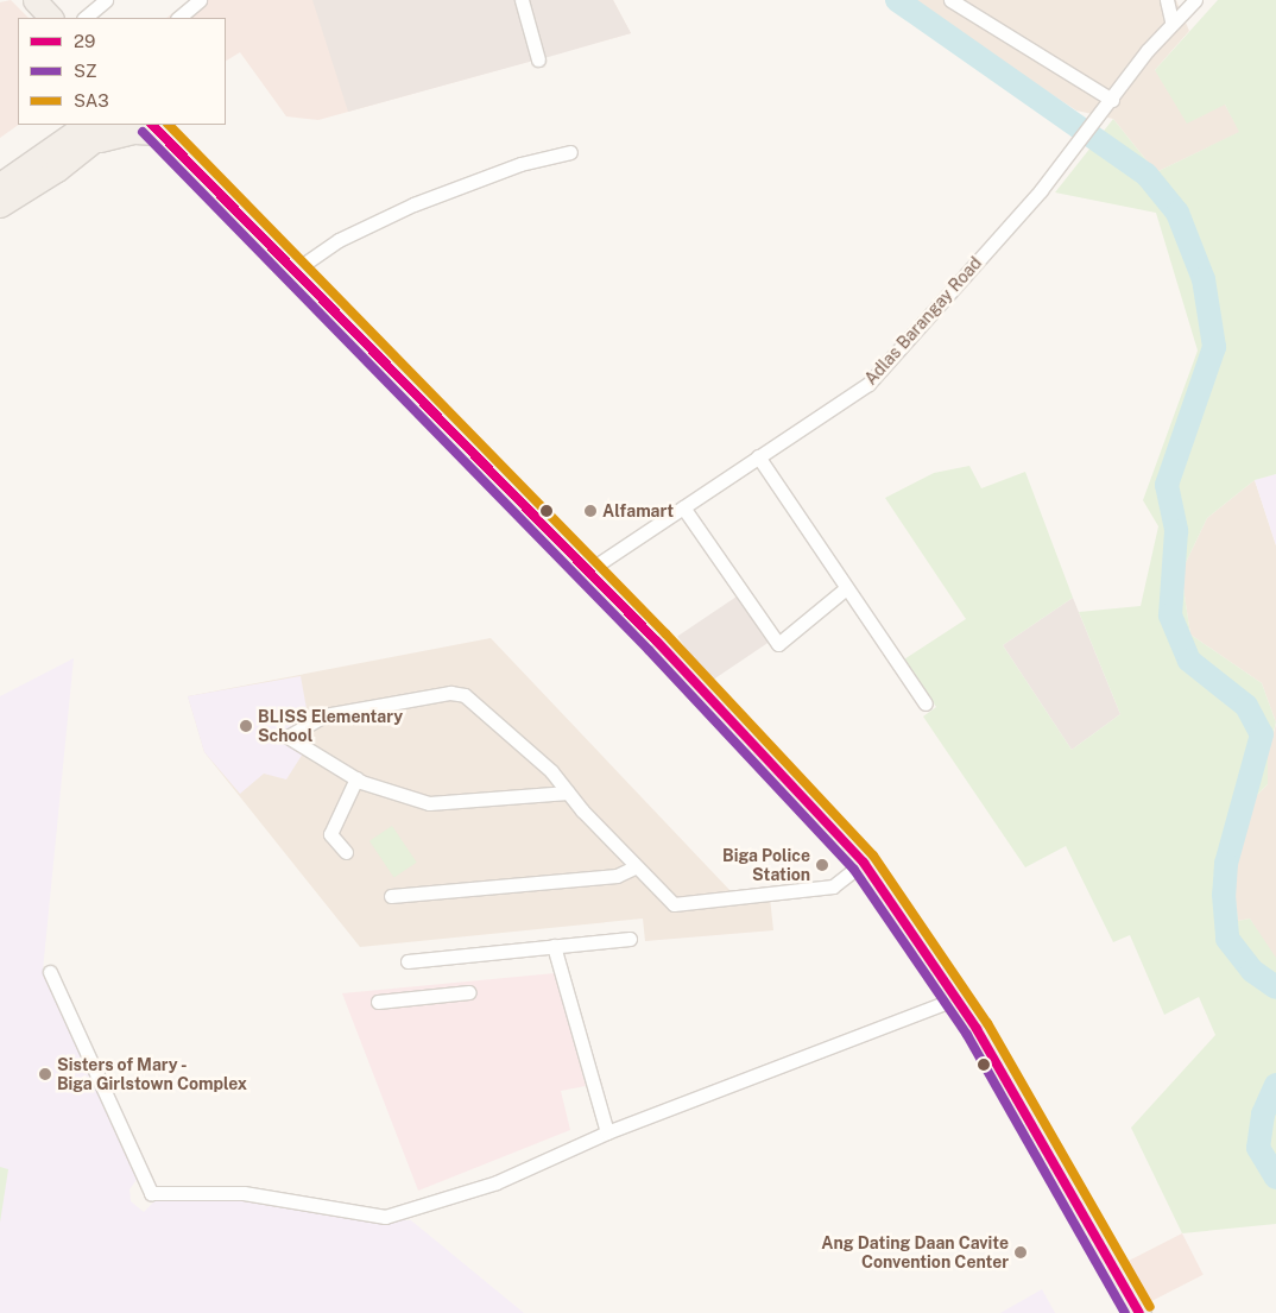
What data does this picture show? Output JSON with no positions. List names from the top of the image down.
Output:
{
  "streets": {
    "street": ["Adlas Barangay Road"]
  },
  "places": [
    "Alfamart",
    "BLISS Elementary School",
    "Biga Police Station",
    "Sisters of Mary - Biga Girlstown Complex",
    "Ang Dating Daan Cavite Convention Center"
  ],
  "lines": ["transit line 29", "transit line SA3", "transit line SZ"],
  "legend": ["29", "SZ", "SA3"]
}
